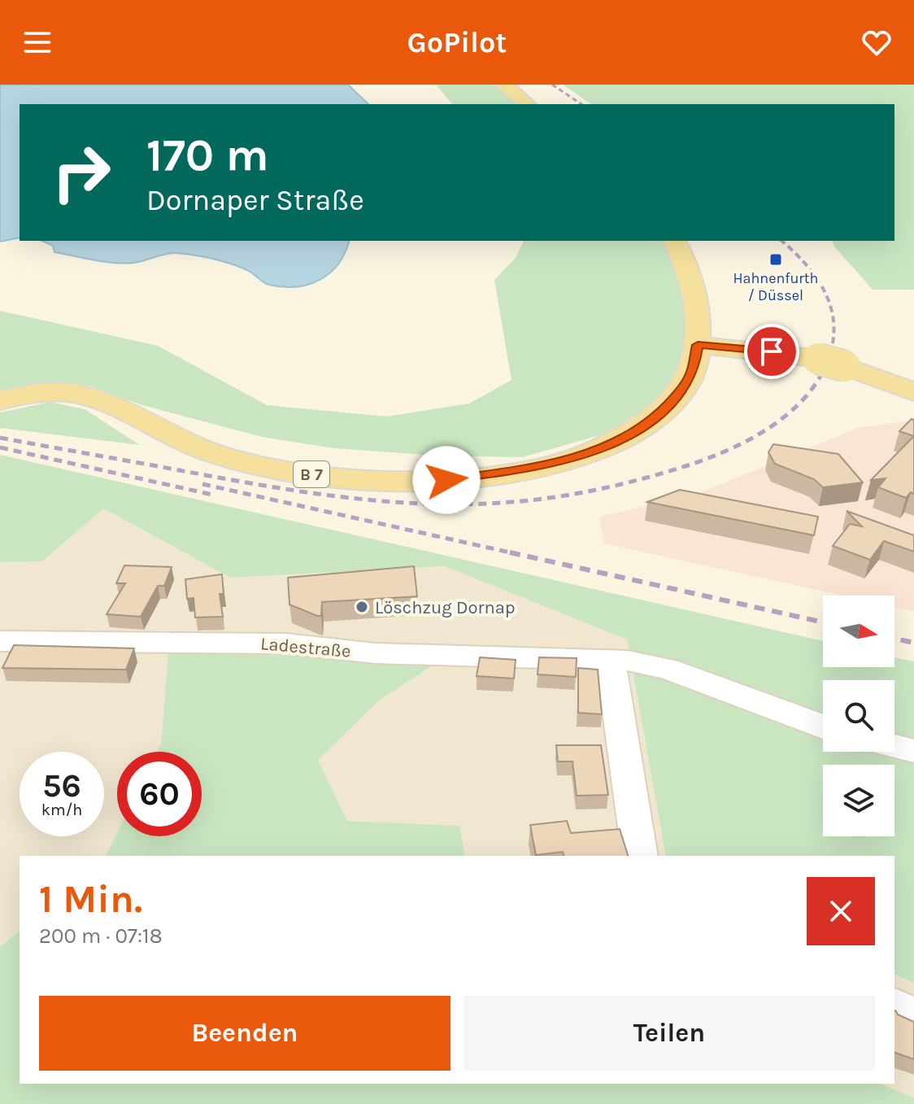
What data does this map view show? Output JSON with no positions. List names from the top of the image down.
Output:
{
  "streets": {
    "main road": ["B 7"],
    "street": ["Ladestraße"]
  },
  "places": {
    "transit": ["Hahnenfurth / Düssel"],
    "other": ["Löschzug Dornap"]
  },
  "north": "right",
  "page": {
    "header": "GoPilot",
    "turn": ["170 m", "Dornaper Straße"],
    "speed": "56 km/h",
    "limit": "60",
    "heading": ["1 Min.", "200 m · 07:18"],
    "buttons": ["Beenden", "Teilen"]
  }
}
